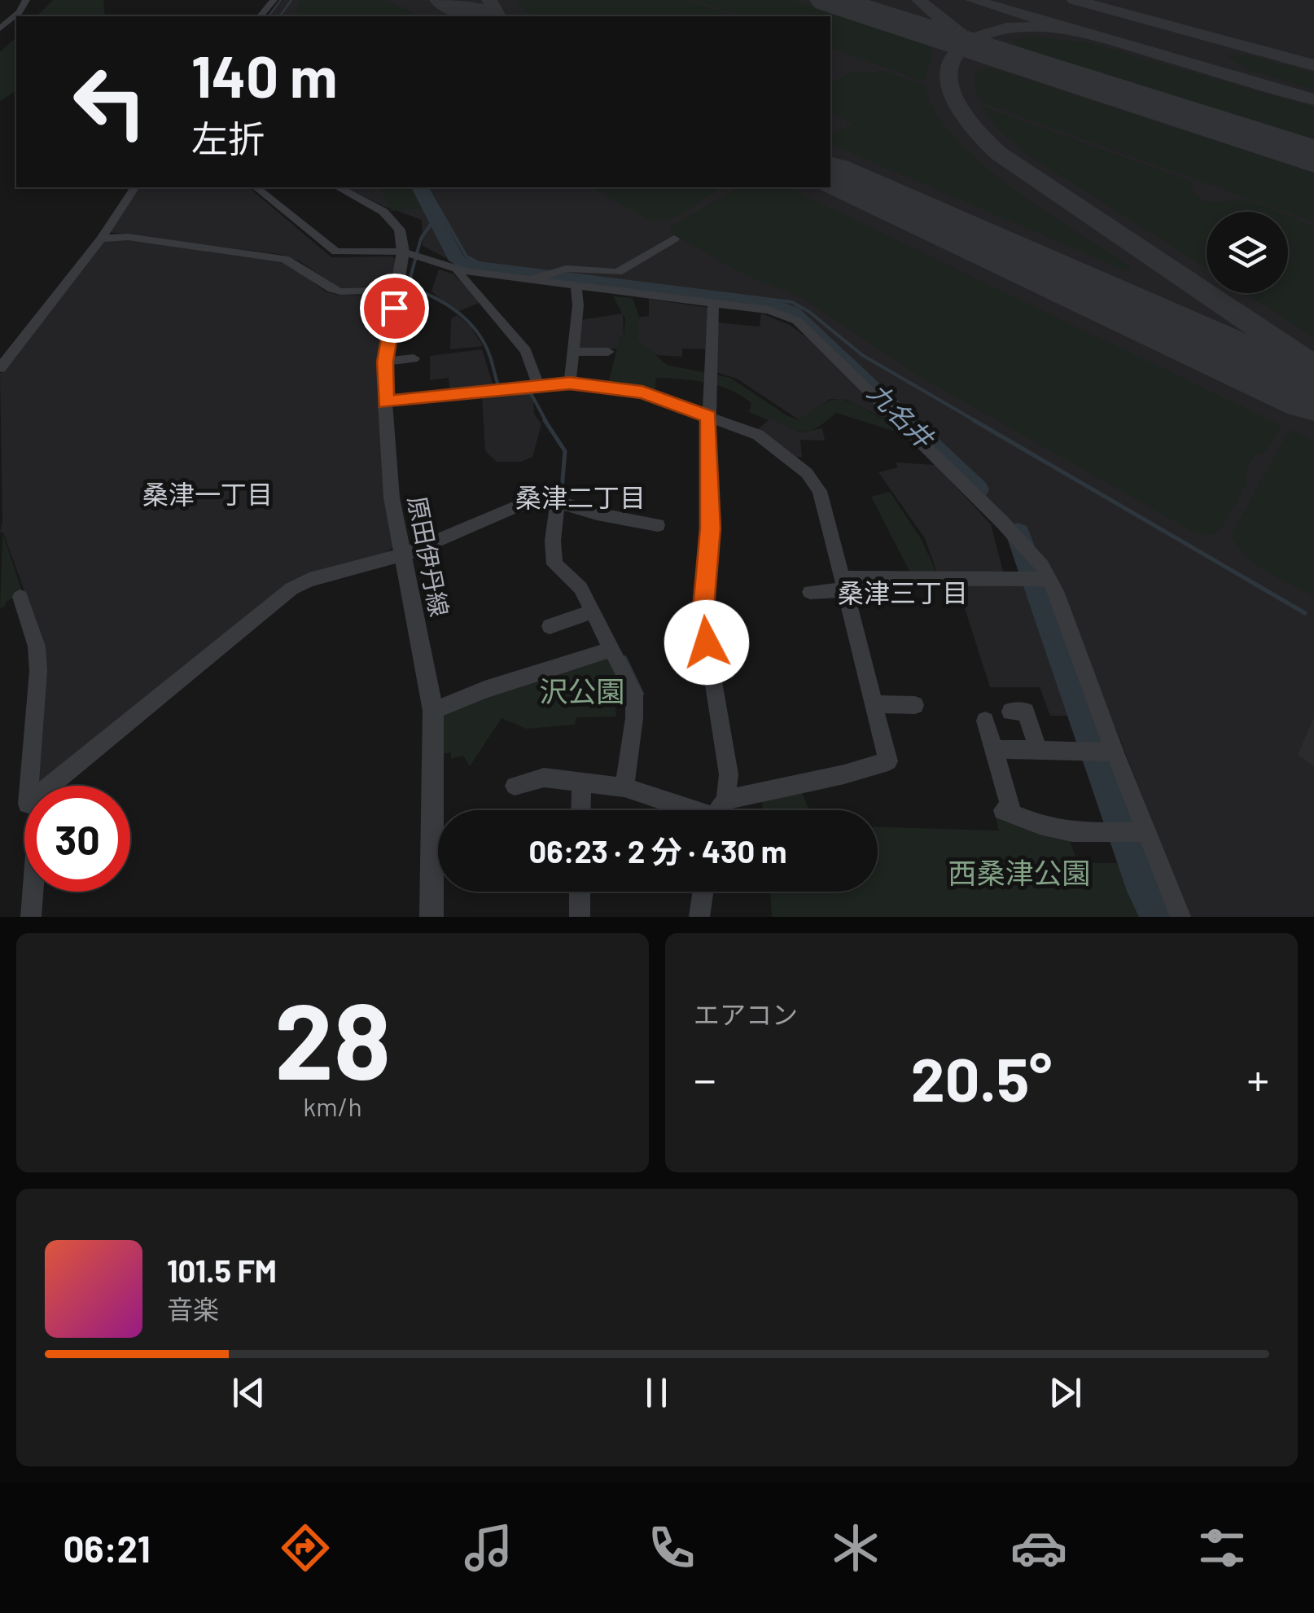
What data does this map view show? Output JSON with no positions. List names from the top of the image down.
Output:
{
  "streets": {
    "street": ["原田伊丹線"]
  },
  "districts": ["桑津一丁目", "桑津二丁目", "桑津三丁目"],
  "water": ["九名井"],
  "parks": ["沢公園", "西桑津公園"],
  "page": {
    "turn": ["140 m", "左折"],
    "limit": "30",
    "trip": "06:23 · 2 分 · 430 m",
    "tile": [
      ["28", "km/h"],
      "エアコン"
    ],
    "heat": ["−", "20.5°", "+"],
    "song": ["101.5 FM", "音楽"],
    "tabs": "06:21"
  }
}
